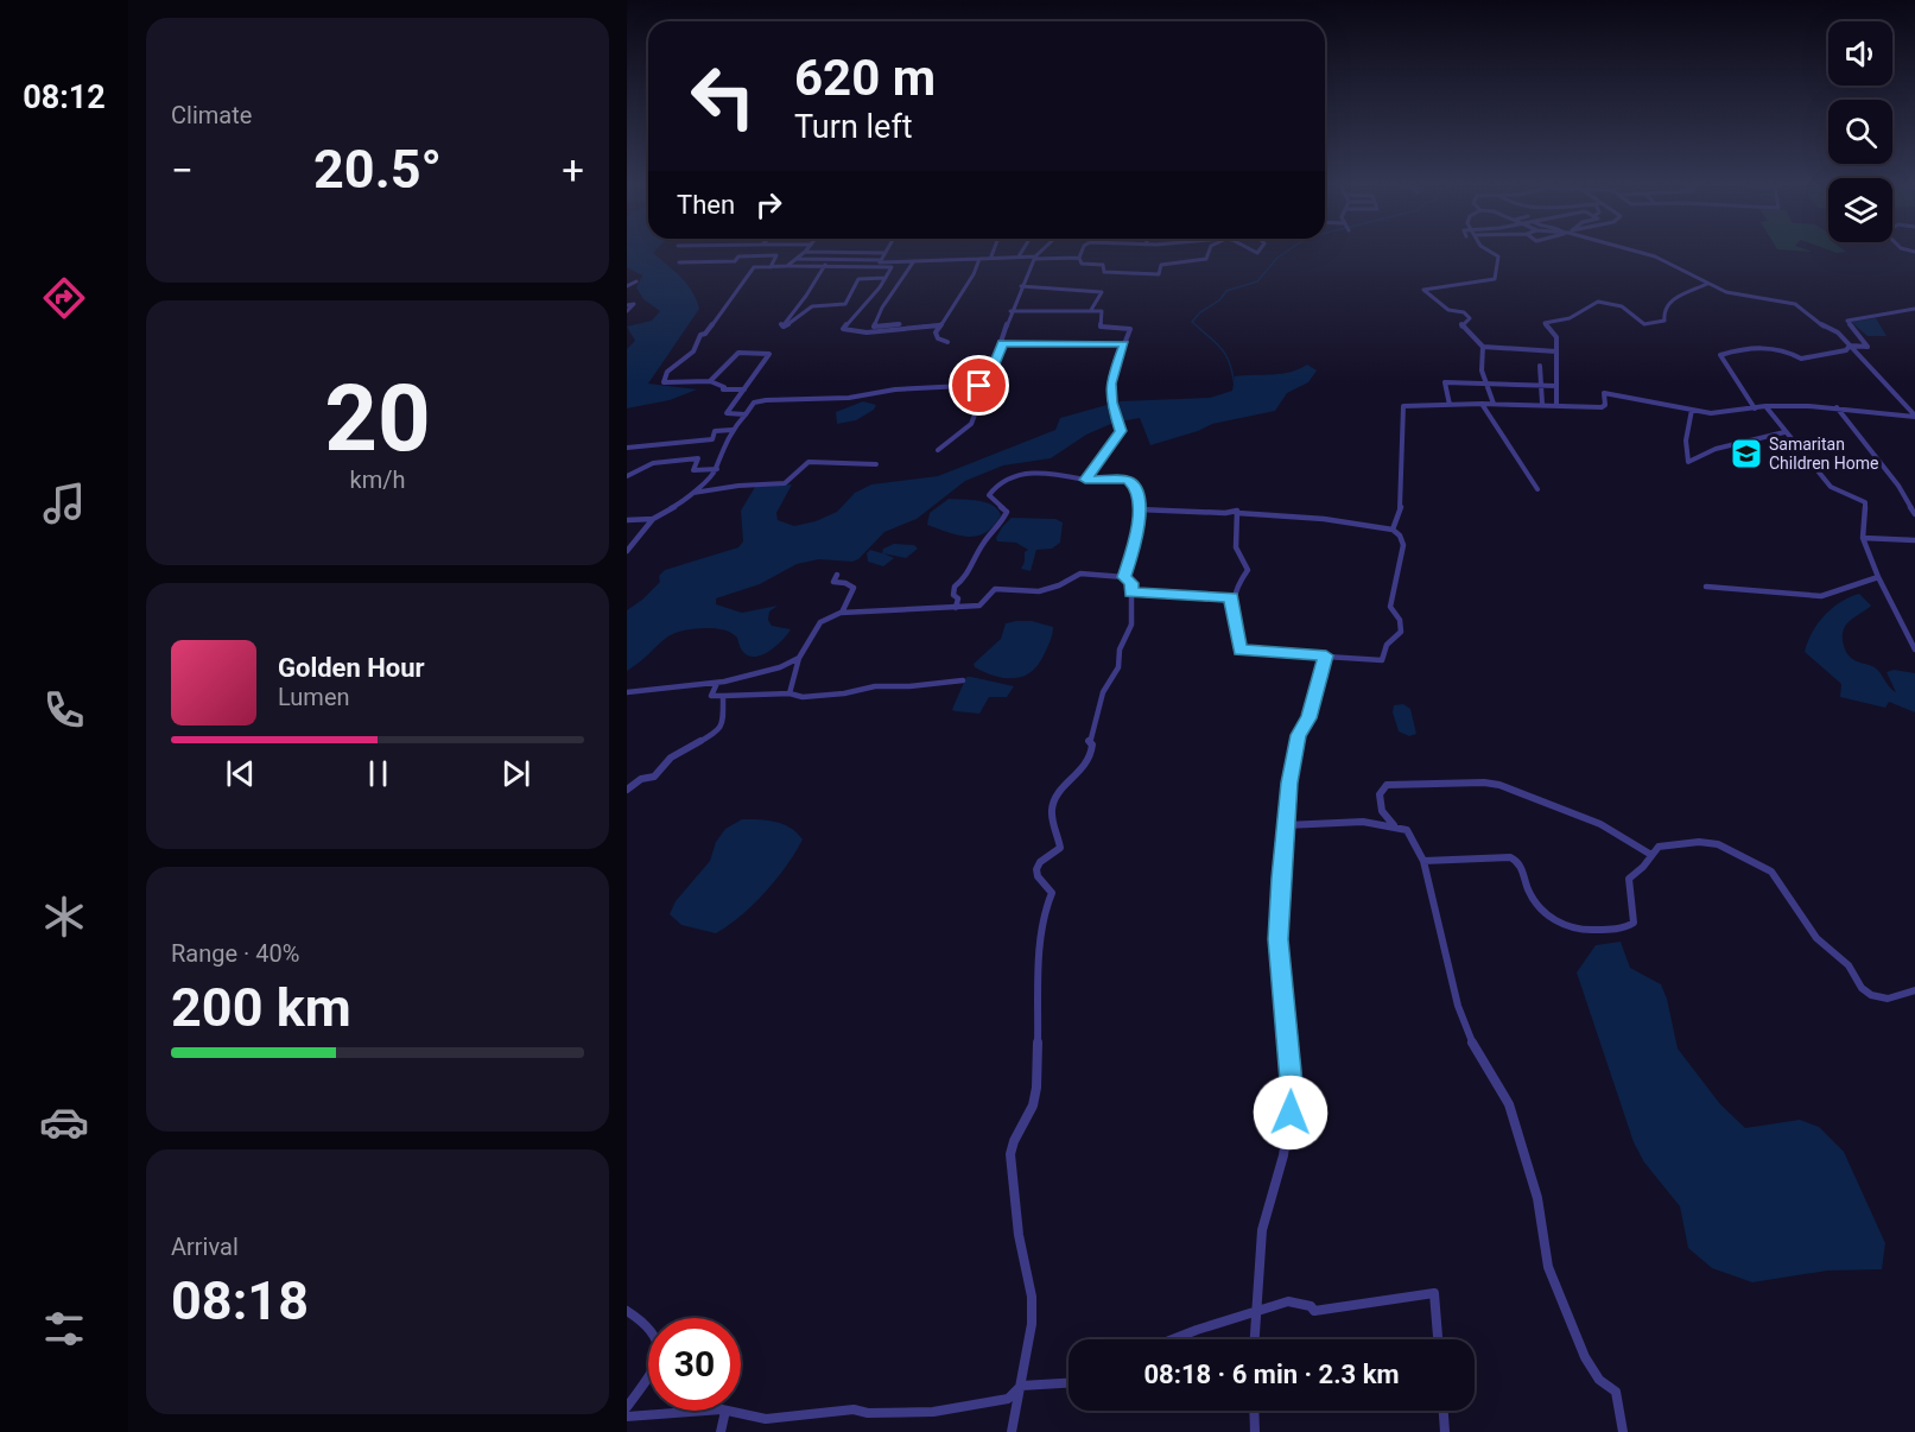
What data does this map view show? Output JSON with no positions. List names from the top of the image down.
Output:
{
  "places": {
    "school or university": ["Samaritan Children Home"]
  },
  "page": {
    "tabs": "08:12",
    "tile": [
      "Climate",
      ["20", "km/h"],
      ["Range · 40%", "200 km"],
      ["Arrival", "08:18"]
    ],
    "turn": ["620 m", "Turn left"],
    "heat": ["−", "20.5°", "+"],
    "then": "Then",
    "song": ["Golden Hour", "Lumen"],
    "limit": "30",
    "trip": "08:18 · 6 min · 2.3 km"
  }
}
